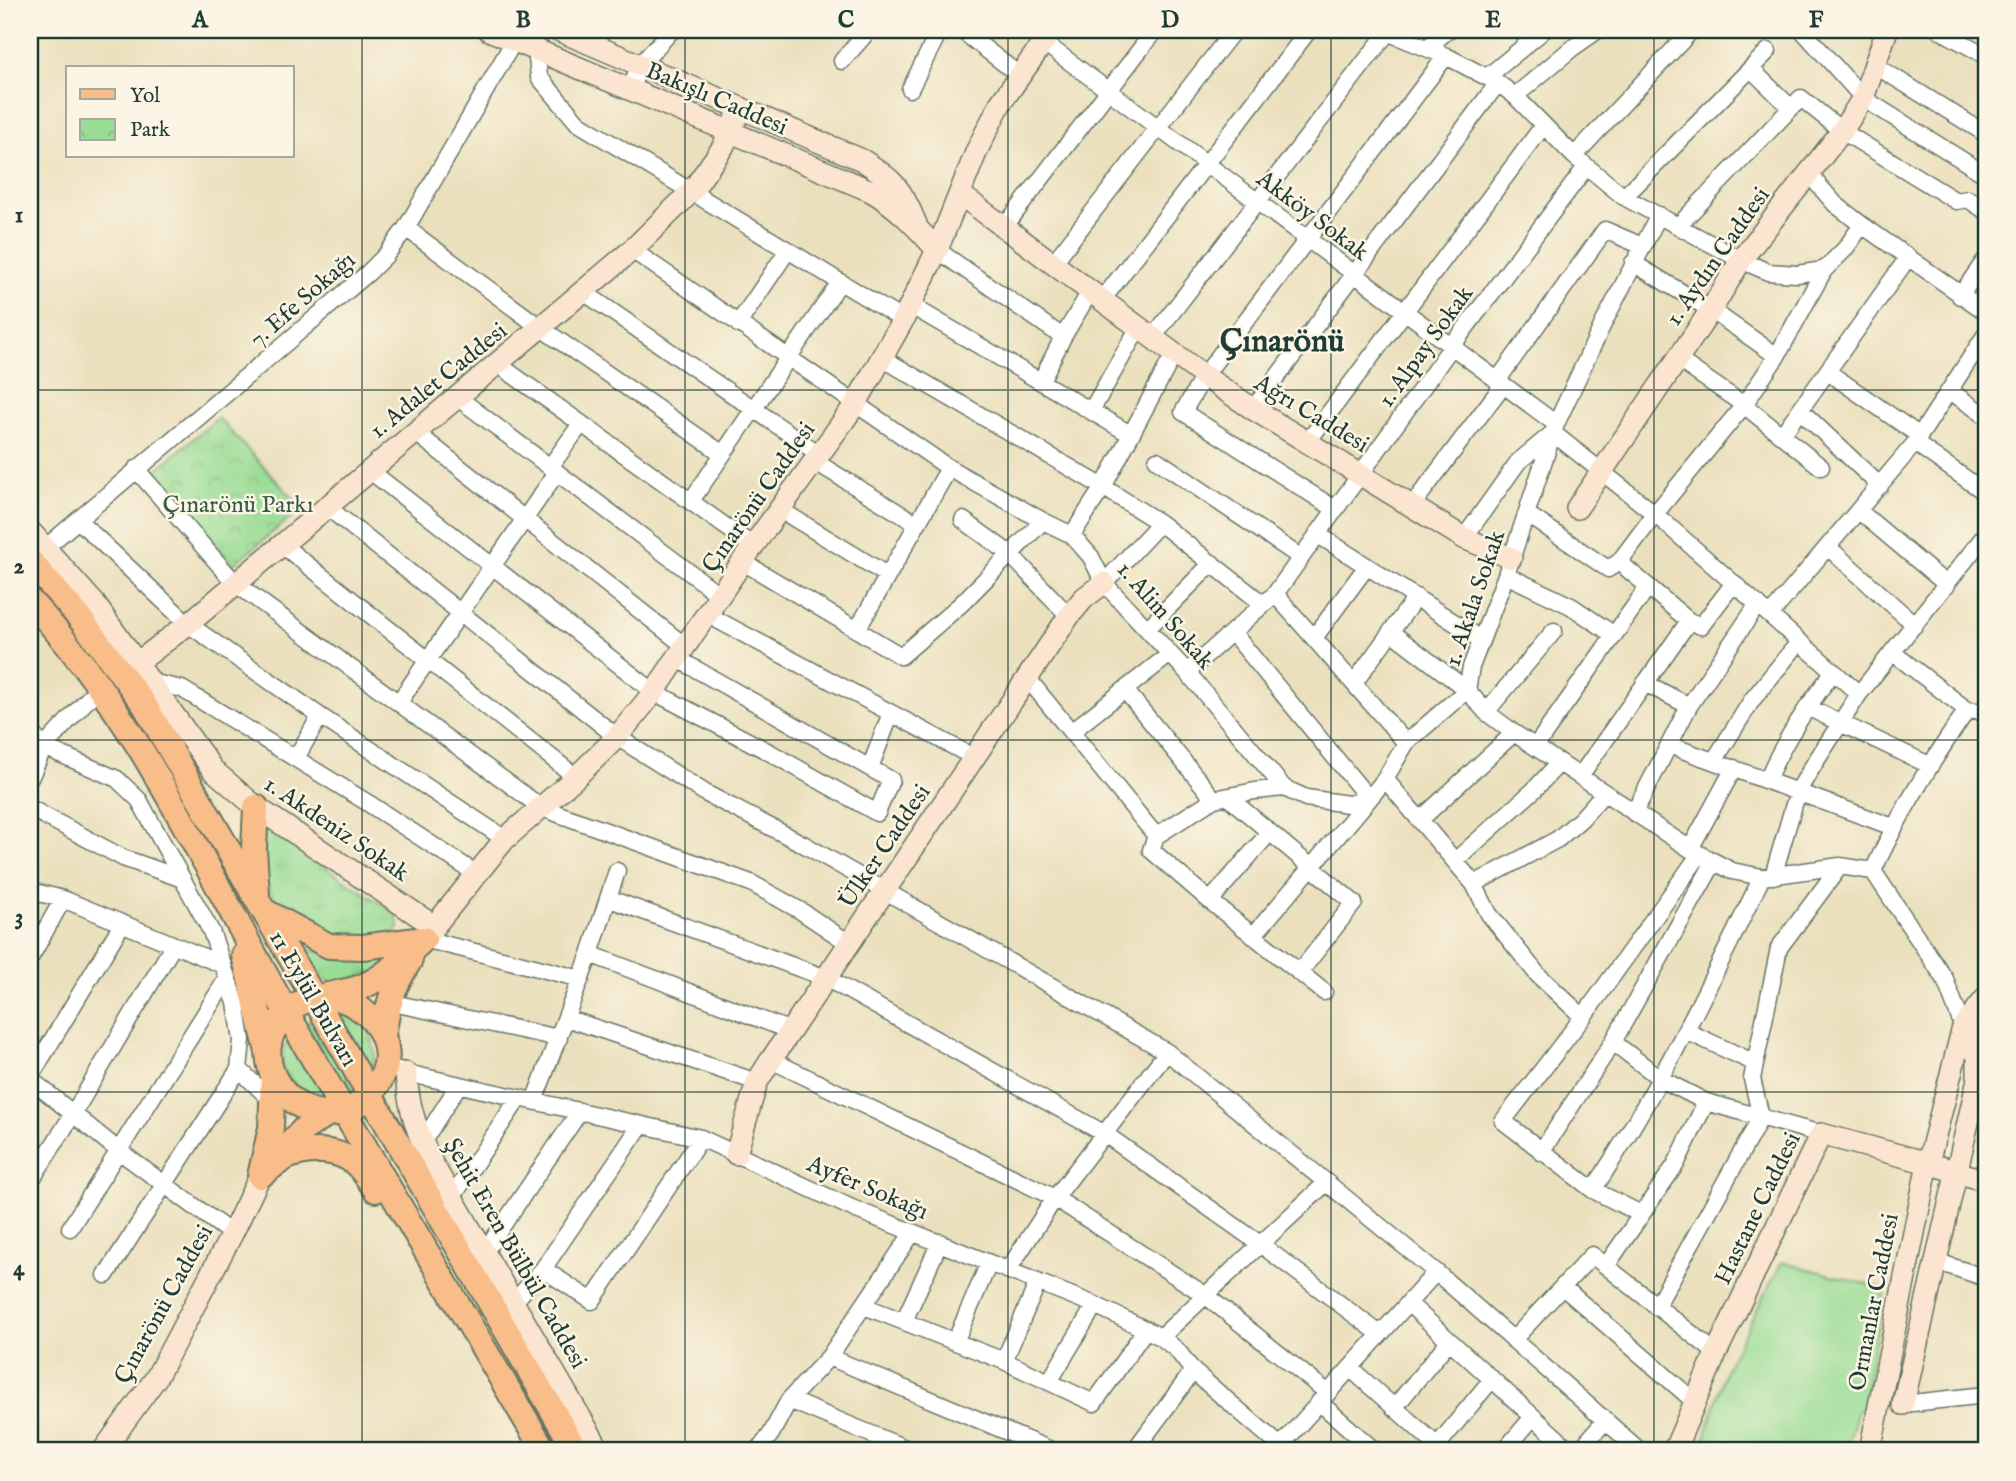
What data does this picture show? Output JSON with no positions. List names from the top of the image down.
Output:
{
  "streets": {
    "main road": [
      "Bakışlı Caddesi",
      "1. Aydın Caddesi",
      "1. Adalet Caddesi",
      "Ağrı Caddesi",
      "Çınarönü Caddesi",
      "1. Akdeniz Sokak",
      "Ülker Caddesi",
      "11 Eylül Bulvarı",
      "Hastane Caddesi",
      "Şehit Eren Bülbül Caddesi",
      "Ormanlar Caddesi"
    ],
    "street": [
      "Akköy Sokak",
      "7. Efe Sokağı",
      "1. Alpay Sokak",
      "1. Akala Sokak",
      "1. Alim Sokak",
      "Ayfer Sokağı"
    ]
  },
  "crossings": [
    ["Bakışlı Caddesi", "7. Efe Sokağı"],
    ["Bakışlı Caddesi", "1. Adalet Caddesi"],
    ["Bakışlı Caddesi", "Çınarönü Caddesi"],
    ["Akköy Sokak", "1. Aydın Caddesi"],
    ["Akköy Sokak", "1. Alpay Sokak"],
    ["Akköy Sokak", "Çınarönü Caddesi"],
    ["Akköy Sokak", "1. Akala Sokak"],
    ["7. Efe Sokağı", "1. Akdeniz Sokak"],
    ["7. Efe Sokağı", "11 Eylül Bulvarı"],
    ["1. Alpay Sokak", "Ağrı Caddesi"],
    ["1. Alpay Sokak", "1. Alim Sokak"],
    ["1. Adalet Caddesi", "1. Alim Sokak"],
    ["1. Adalet Caddesi", "1. Akdeniz Sokak"],
    ["Ağrı Caddesi", "Çınarönü Caddesi"],
    ["Ağrı Caddesi", "1. Akala Sokak"],
    ["Çınarönü Caddesi", "1. Alim Sokak"],
    ["Çınarönü Caddesi", "1. Akdeniz Sokak"],
    ["1. Alim Sokak", "Ülker Caddesi"],
    ["1. Akdeniz Sokak", "11 Eylül Bulvarı"],
    ["Ülker Caddesi", "Ayfer Sokağı"],
    ["11 Eylül Bulvarı", "Şehit Eren Bülbül Caddesi"],
    ["Ayfer Sokağı", "Şehit Eren Bülbül Caddesi"],
    ["Hastane Caddesi", "Ormanlar Caddesi"]
  ],
  "districts": ["Çınarönü"],
  "parks": ["Çınarönü Parkı"],
  "legend": ["Yol", "Park"],
  "grid": {
    "columns": [
      "A",
      "B",
      "C",
      "D",
      "E",
      "F"
    ],
    "rows": [
      "1",
      "2",
      "3",
      "4"
    ]
  }
}
